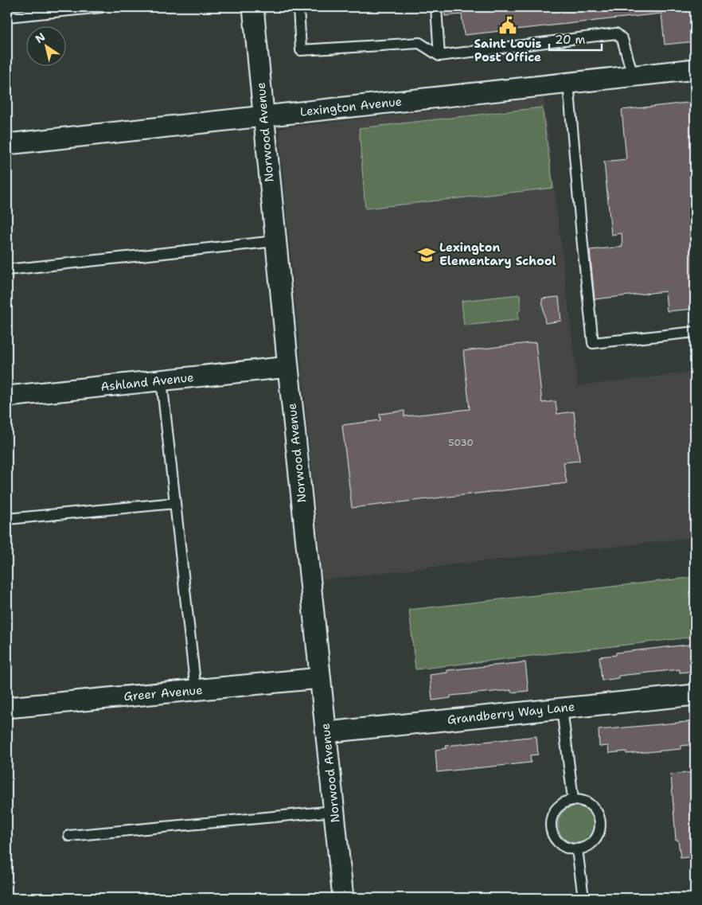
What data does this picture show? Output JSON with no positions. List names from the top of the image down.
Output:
{
  "streets": {
    "street": [
      "Lexington Avenue",
      "Norwood Avenue",
      "Ashland Avenue",
      "Greer Avenue",
      "Grandberry Way Lane"
    ]
  },
  "crossings": [
    ["Lexington Avenue", "Norwood Avenue"],
    ["Norwood Avenue", "Ashland Avenue"],
    ["Norwood Avenue", "Greer Avenue"],
    ["Norwood Avenue", "Grandberry Way Lane"]
  ],
  "places": {
    "public building": ["Saint Louis Post Office"],
    "school or university": ["Lexington Elementary School"]
  },
  "house_numbers": ["5030"],
  "scale_bar": "20 m",
  "north": "top left"
}
